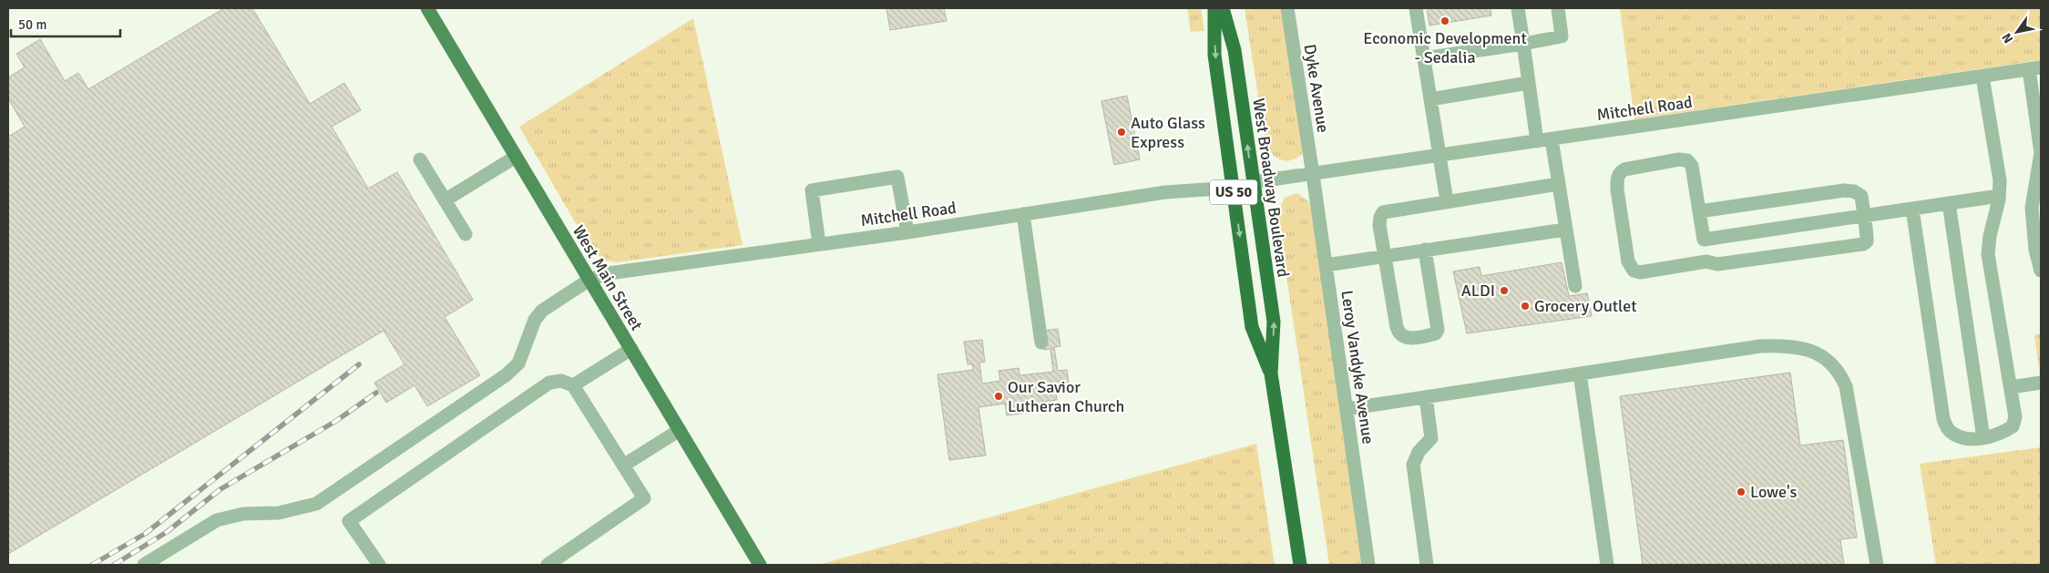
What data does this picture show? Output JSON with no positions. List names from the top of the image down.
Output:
{
  "streets": {
    "highway": ["West Broadway Boulevard", "US 50"],
    "main road": ["West Main Street"],
    "street": ["Dyke Avenue", "Mitchell Road", "Leroy Vandyke Avenue"]
  },
  "crossings": [
    ["Dyke Avenue", "Mitchell Road"],
    ["Dyke Avenue", "Leroy Vandyke Avenue"],
    ["Mitchell Road", "West Broadway Boulevard"],
    ["Mitchell Road", "West Main Street"],
    ["Mitchell Road", "Leroy Vandyke Avenue"]
  ],
  "places": [
    "Economic Development - Sedalia",
    "Auto Glass Express",
    "ALDI",
    "Grocery Outlet",
    "Our Savior Lutheran Church",
    "Lowe's"
  ],
  "scale_bar": "50 m",
  "north": "bottom left"
}
